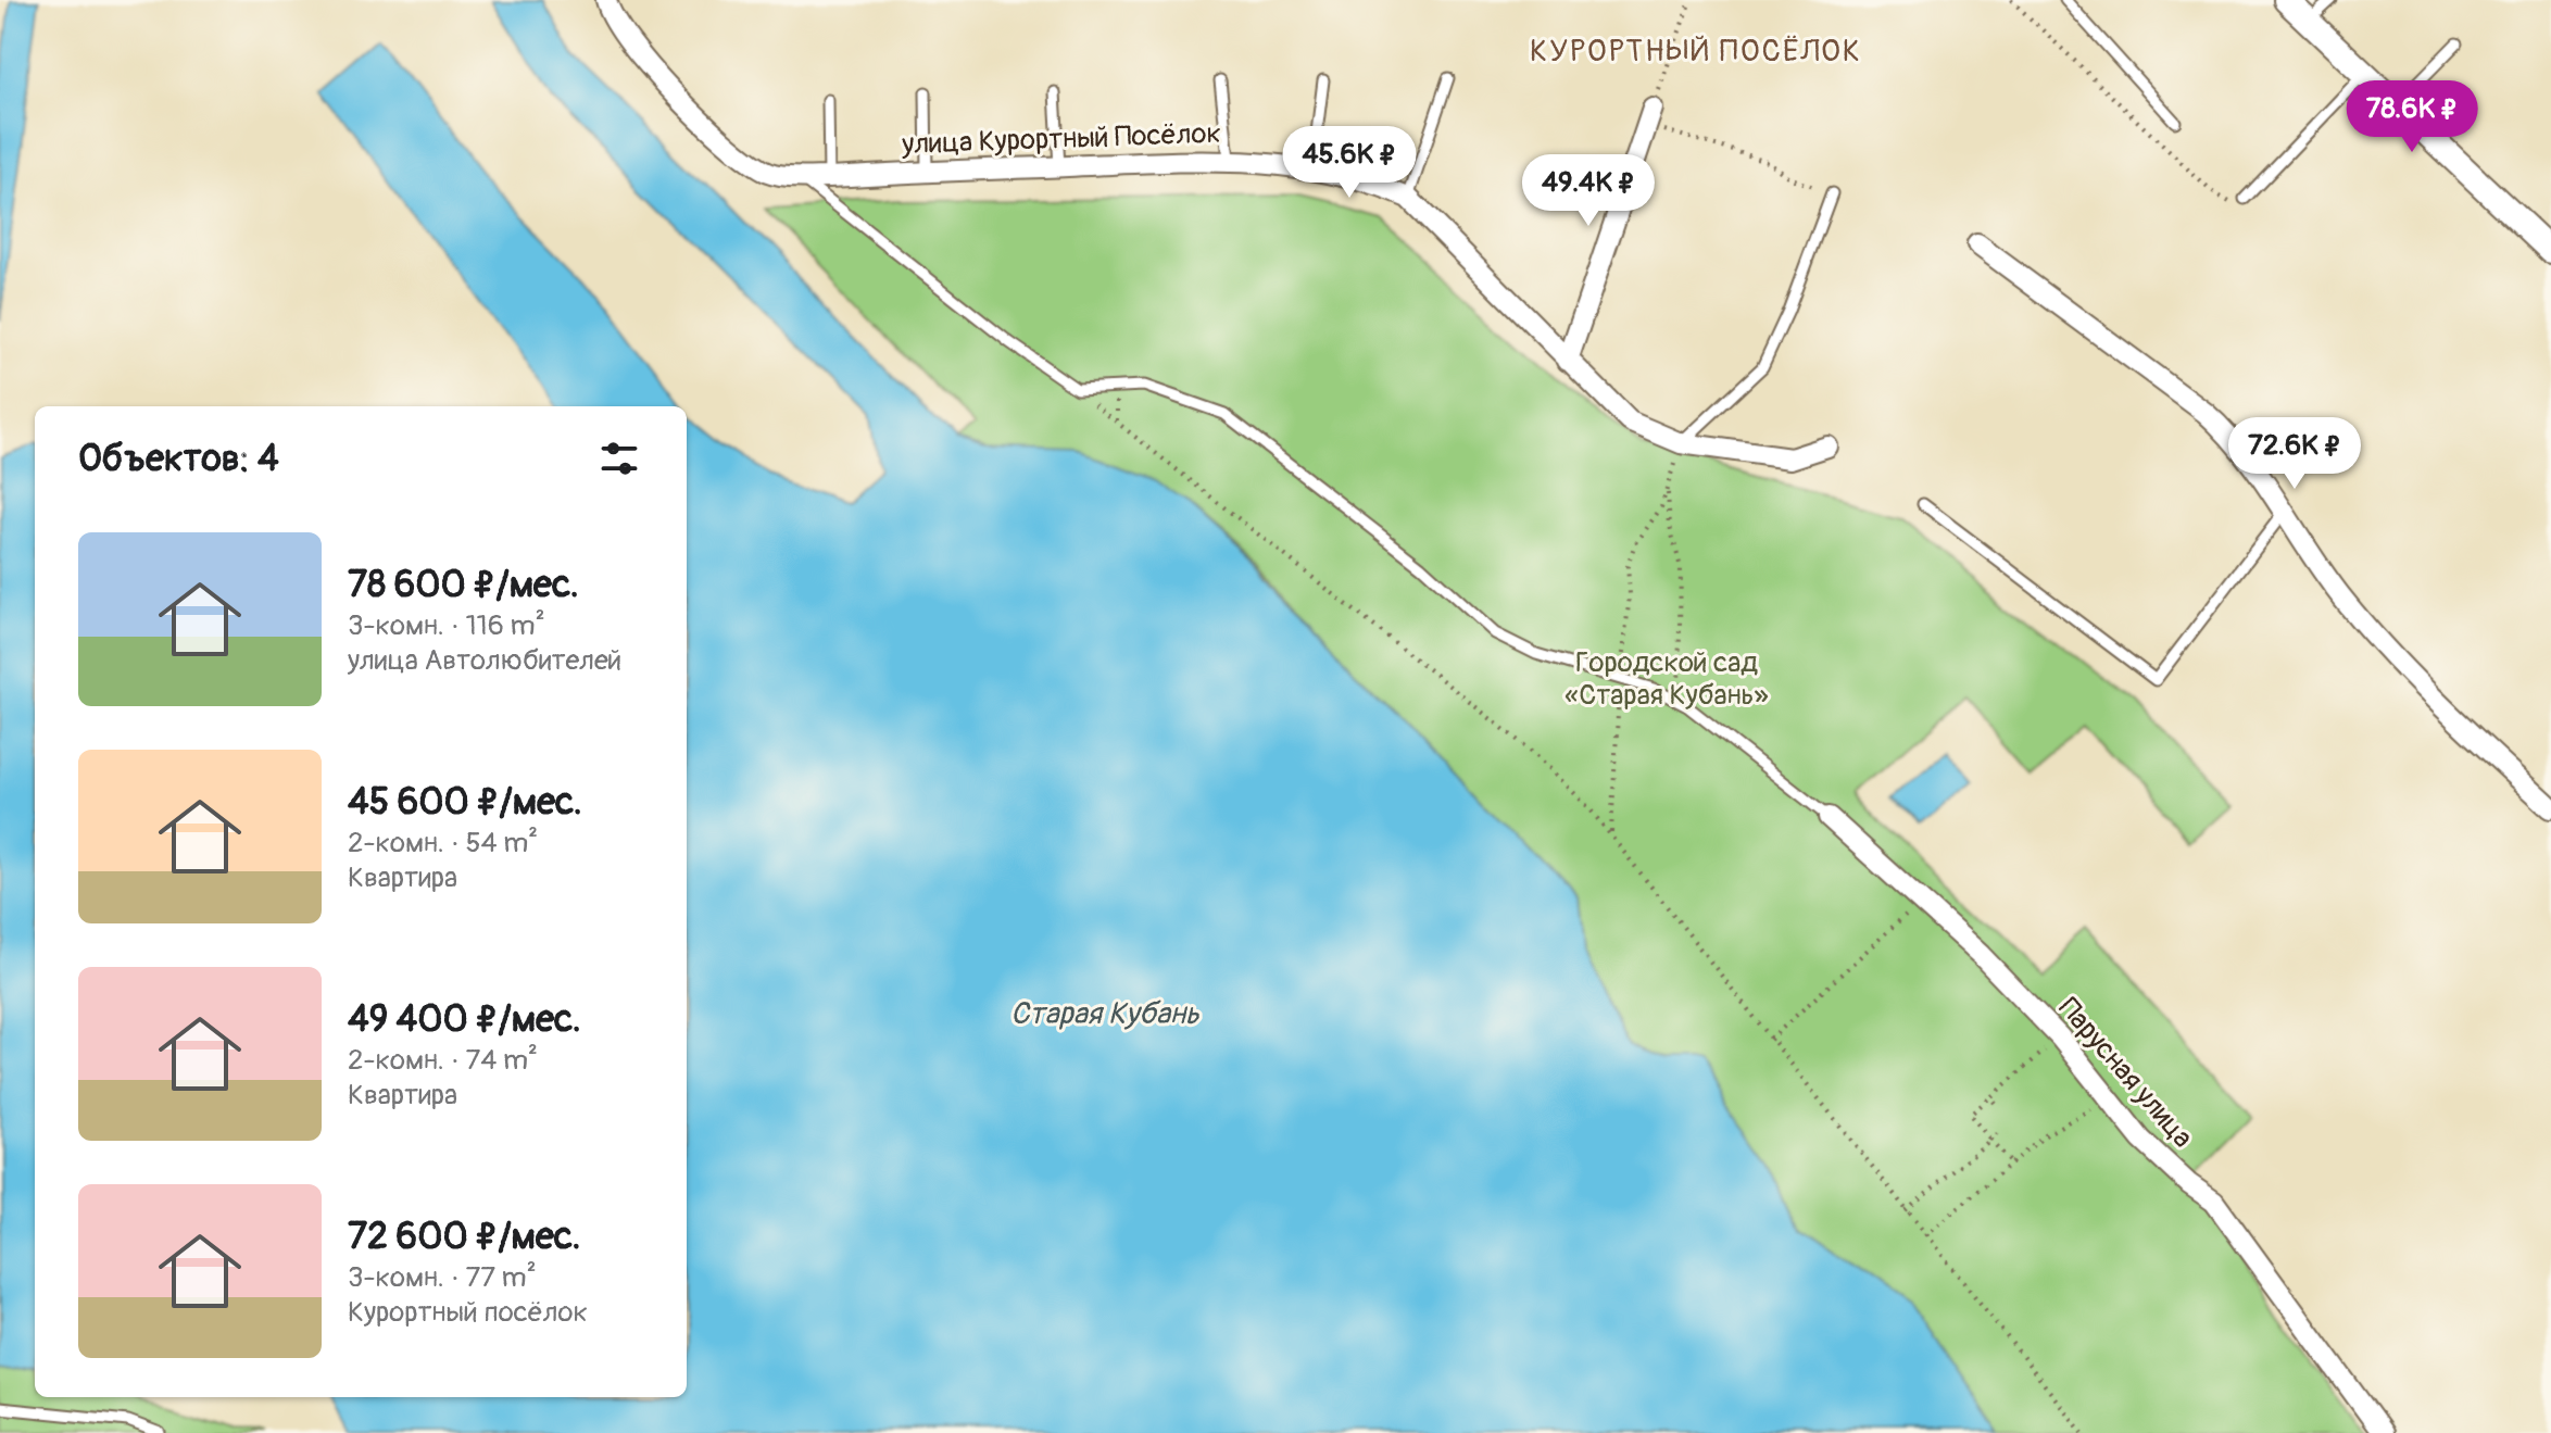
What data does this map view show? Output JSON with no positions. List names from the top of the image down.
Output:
{
  "streets": {
    "street": ["улица Курортный Посёлок", "Парусная улица"]
  },
  "districts": ["КУРОРТНЫЙ ПОСЁЛОК"],
  "water": ["Старая Кубань"],
  "parks": ["Городской сад «Старая Кубань»"],
  "page": {
    "price": [
      "78.6K ₽",
      "45.6K ₽",
      "49.4K ₽",
      "72.6K ₽"
    ],
    "heading": "Объектов: 4",
    "list": [
      {
        "name": "78 600 ₽/мес.",
        "note": "3-комн. · 116 m² · улица Автолюбителей"
      },
      {
        "name": "45 600 ₽/мес.",
        "note": "2-комн. · 54 m² · Квартира"
      },
      {
        "name": "49 400 ₽/мес.",
        "note": "2-комн. · 74 m² · Квартира"
      },
      {
        "name": "72 600 ₽/мес.",
        "note": "3-комн. · 77 m² · Курортный посёлок"
      }
    ]
  }
}
